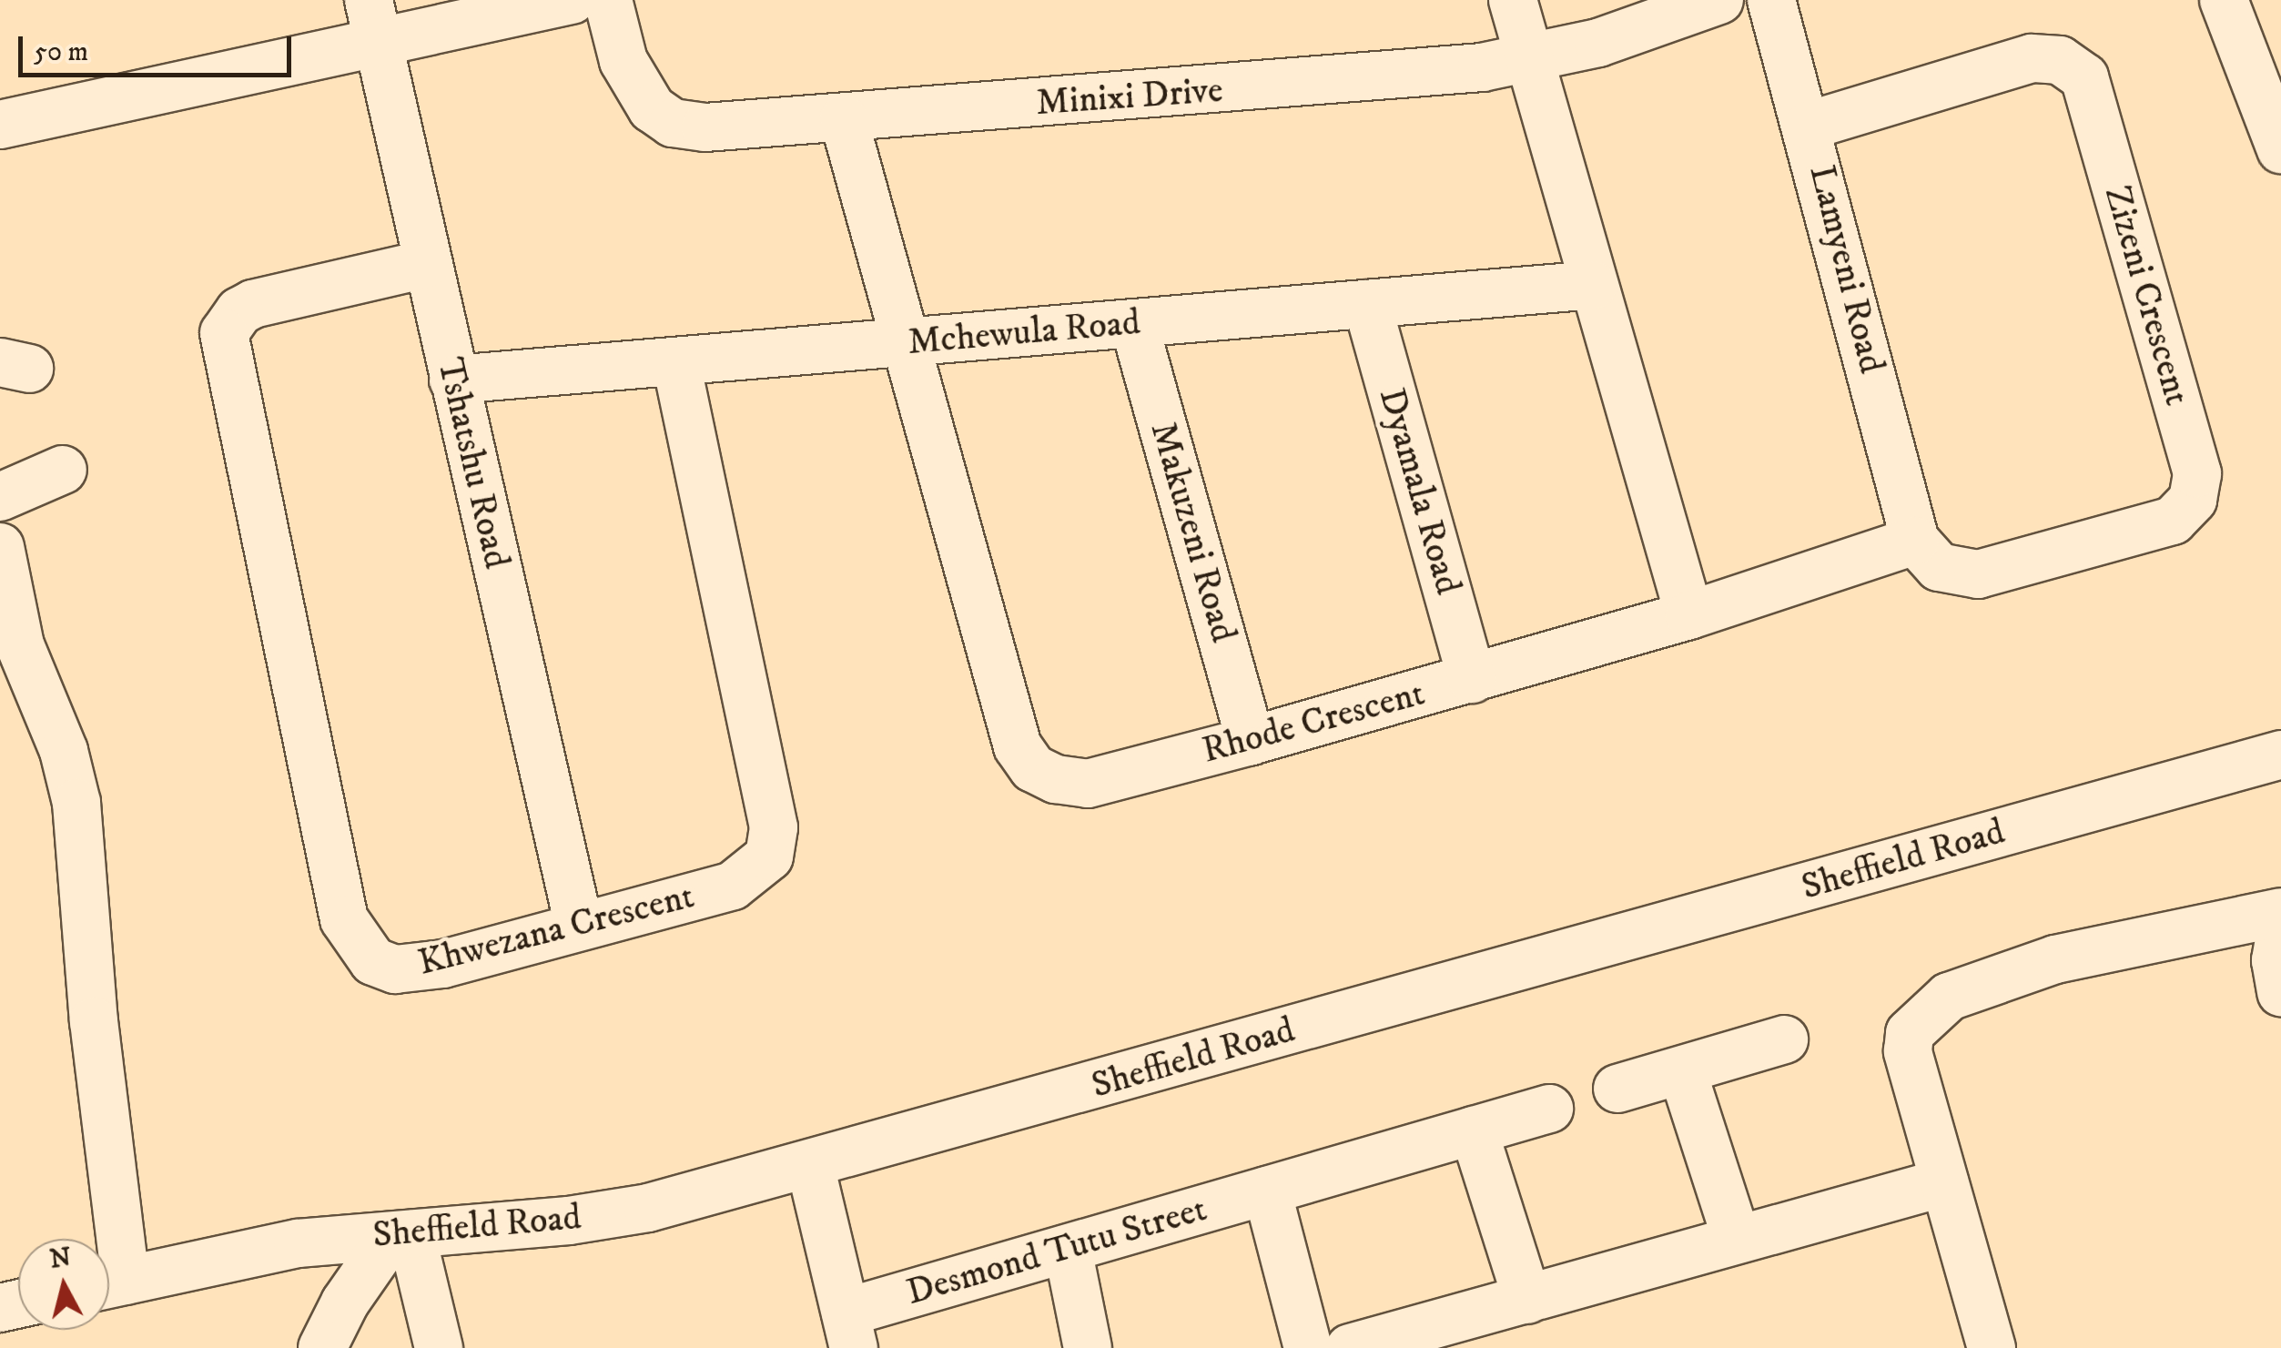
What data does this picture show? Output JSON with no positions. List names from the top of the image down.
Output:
{
  "streets": {
    "street": [
      "Minixi Drive",
      "Lamyeni Road",
      "Zizeni Crescent",
      "Mchewula Road",
      "Tshatshu Road",
      "Dyamala Road",
      "Makuzeni Road",
      "Rhode Crescent",
      "Sheffield Road",
      "Khwezana Crescent",
      "Desmond Tutu Street"
    ]
  },
  "crossings": [
    ["Minixi Drive", "Rhode Crescent"],
    ["Lamyeni Road", "Zizeni Crescent"],
    ["Lamyeni Road", "Rhode Crescent"],
    ["Zizeni Crescent", "Rhode Crescent"],
    ["Mchewula Road", "Tshatshu Road"],
    ["Mchewula Road", "Dyamala Road"],
    ["Mchewula Road", "Makuzeni Road"],
    ["Mchewula Road", "Rhode Crescent"],
    ["Mchewula Road", "Khwezana Crescent"],
    ["Tshatshu Road", "Khwezana Crescent"],
    ["Dyamala Road", "Rhode Crescent"],
    ["Makuzeni Road", "Rhode Crescent"]
  ],
  "scale_bar": "50 m",
  "north": "top"
}
